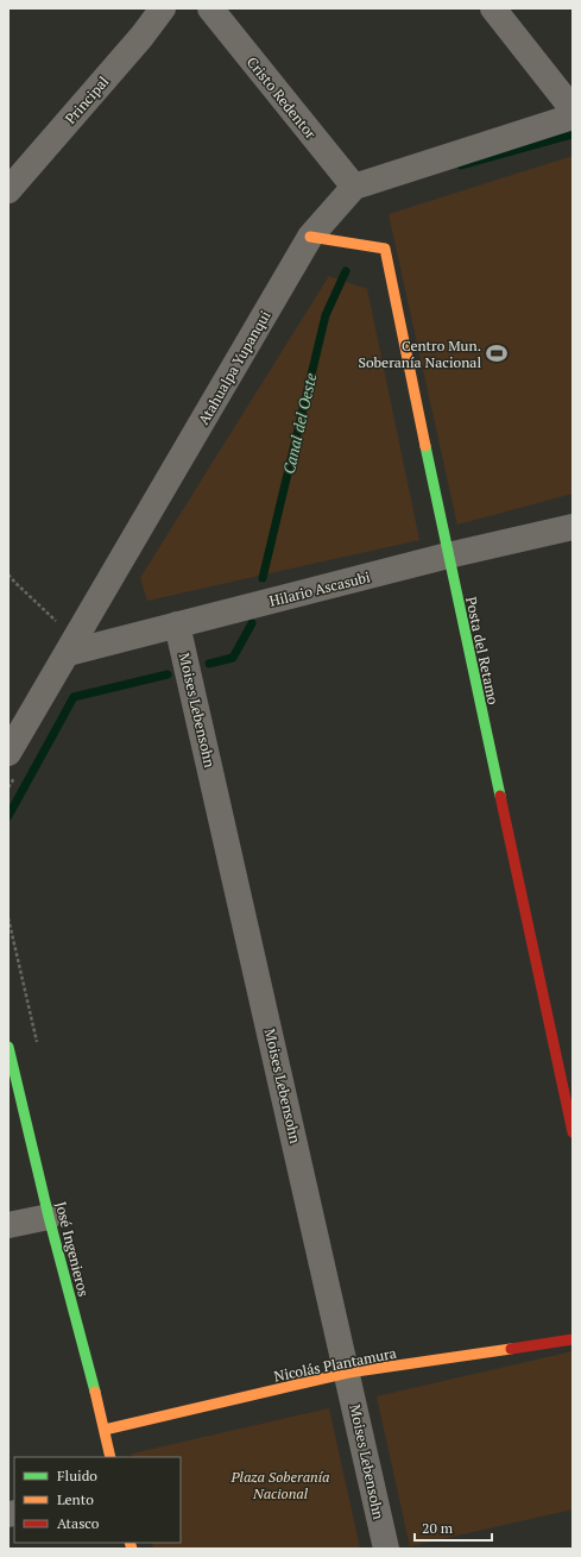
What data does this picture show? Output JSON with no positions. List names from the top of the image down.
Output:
{
  "streets": {
    "street": [
      "Cristo Redentor",
      "Principal",
      "Atahualpa Yupanqui",
      "Hilario Ascasubi",
      "Posta del Retamo",
      "Moises Lebensohn",
      "José Ingenieros",
      "Nicolás Plantamura"
    ]
  },
  "crossings": [
    ["Cristo Redentor", "Atahualpa Yupanqui"],
    ["Atahualpa Yupanqui", "Hilario Ascasubi"],
    ["Atahualpa Yupanqui", "Posta del Retamo"],
    ["Hilario Ascasubi", "Posta del Retamo"],
    ["Hilario Ascasubi", "Moises Lebensohn"],
    ["Moises Lebensohn", "Nicolás Plantamura"],
    ["José Ingenieros", "Nicolás Plantamura"]
  ],
  "water": ["Canal del Oeste"],
  "parks": ["Plaza Soberanía Nacional"],
  "places": {
    "sports": ["Centro Mun. Soberanía Nacional"]
  },
  "legend": ["Fluido", "Lento", "Atasco"],
  "scale_bar": "20 m"
}
